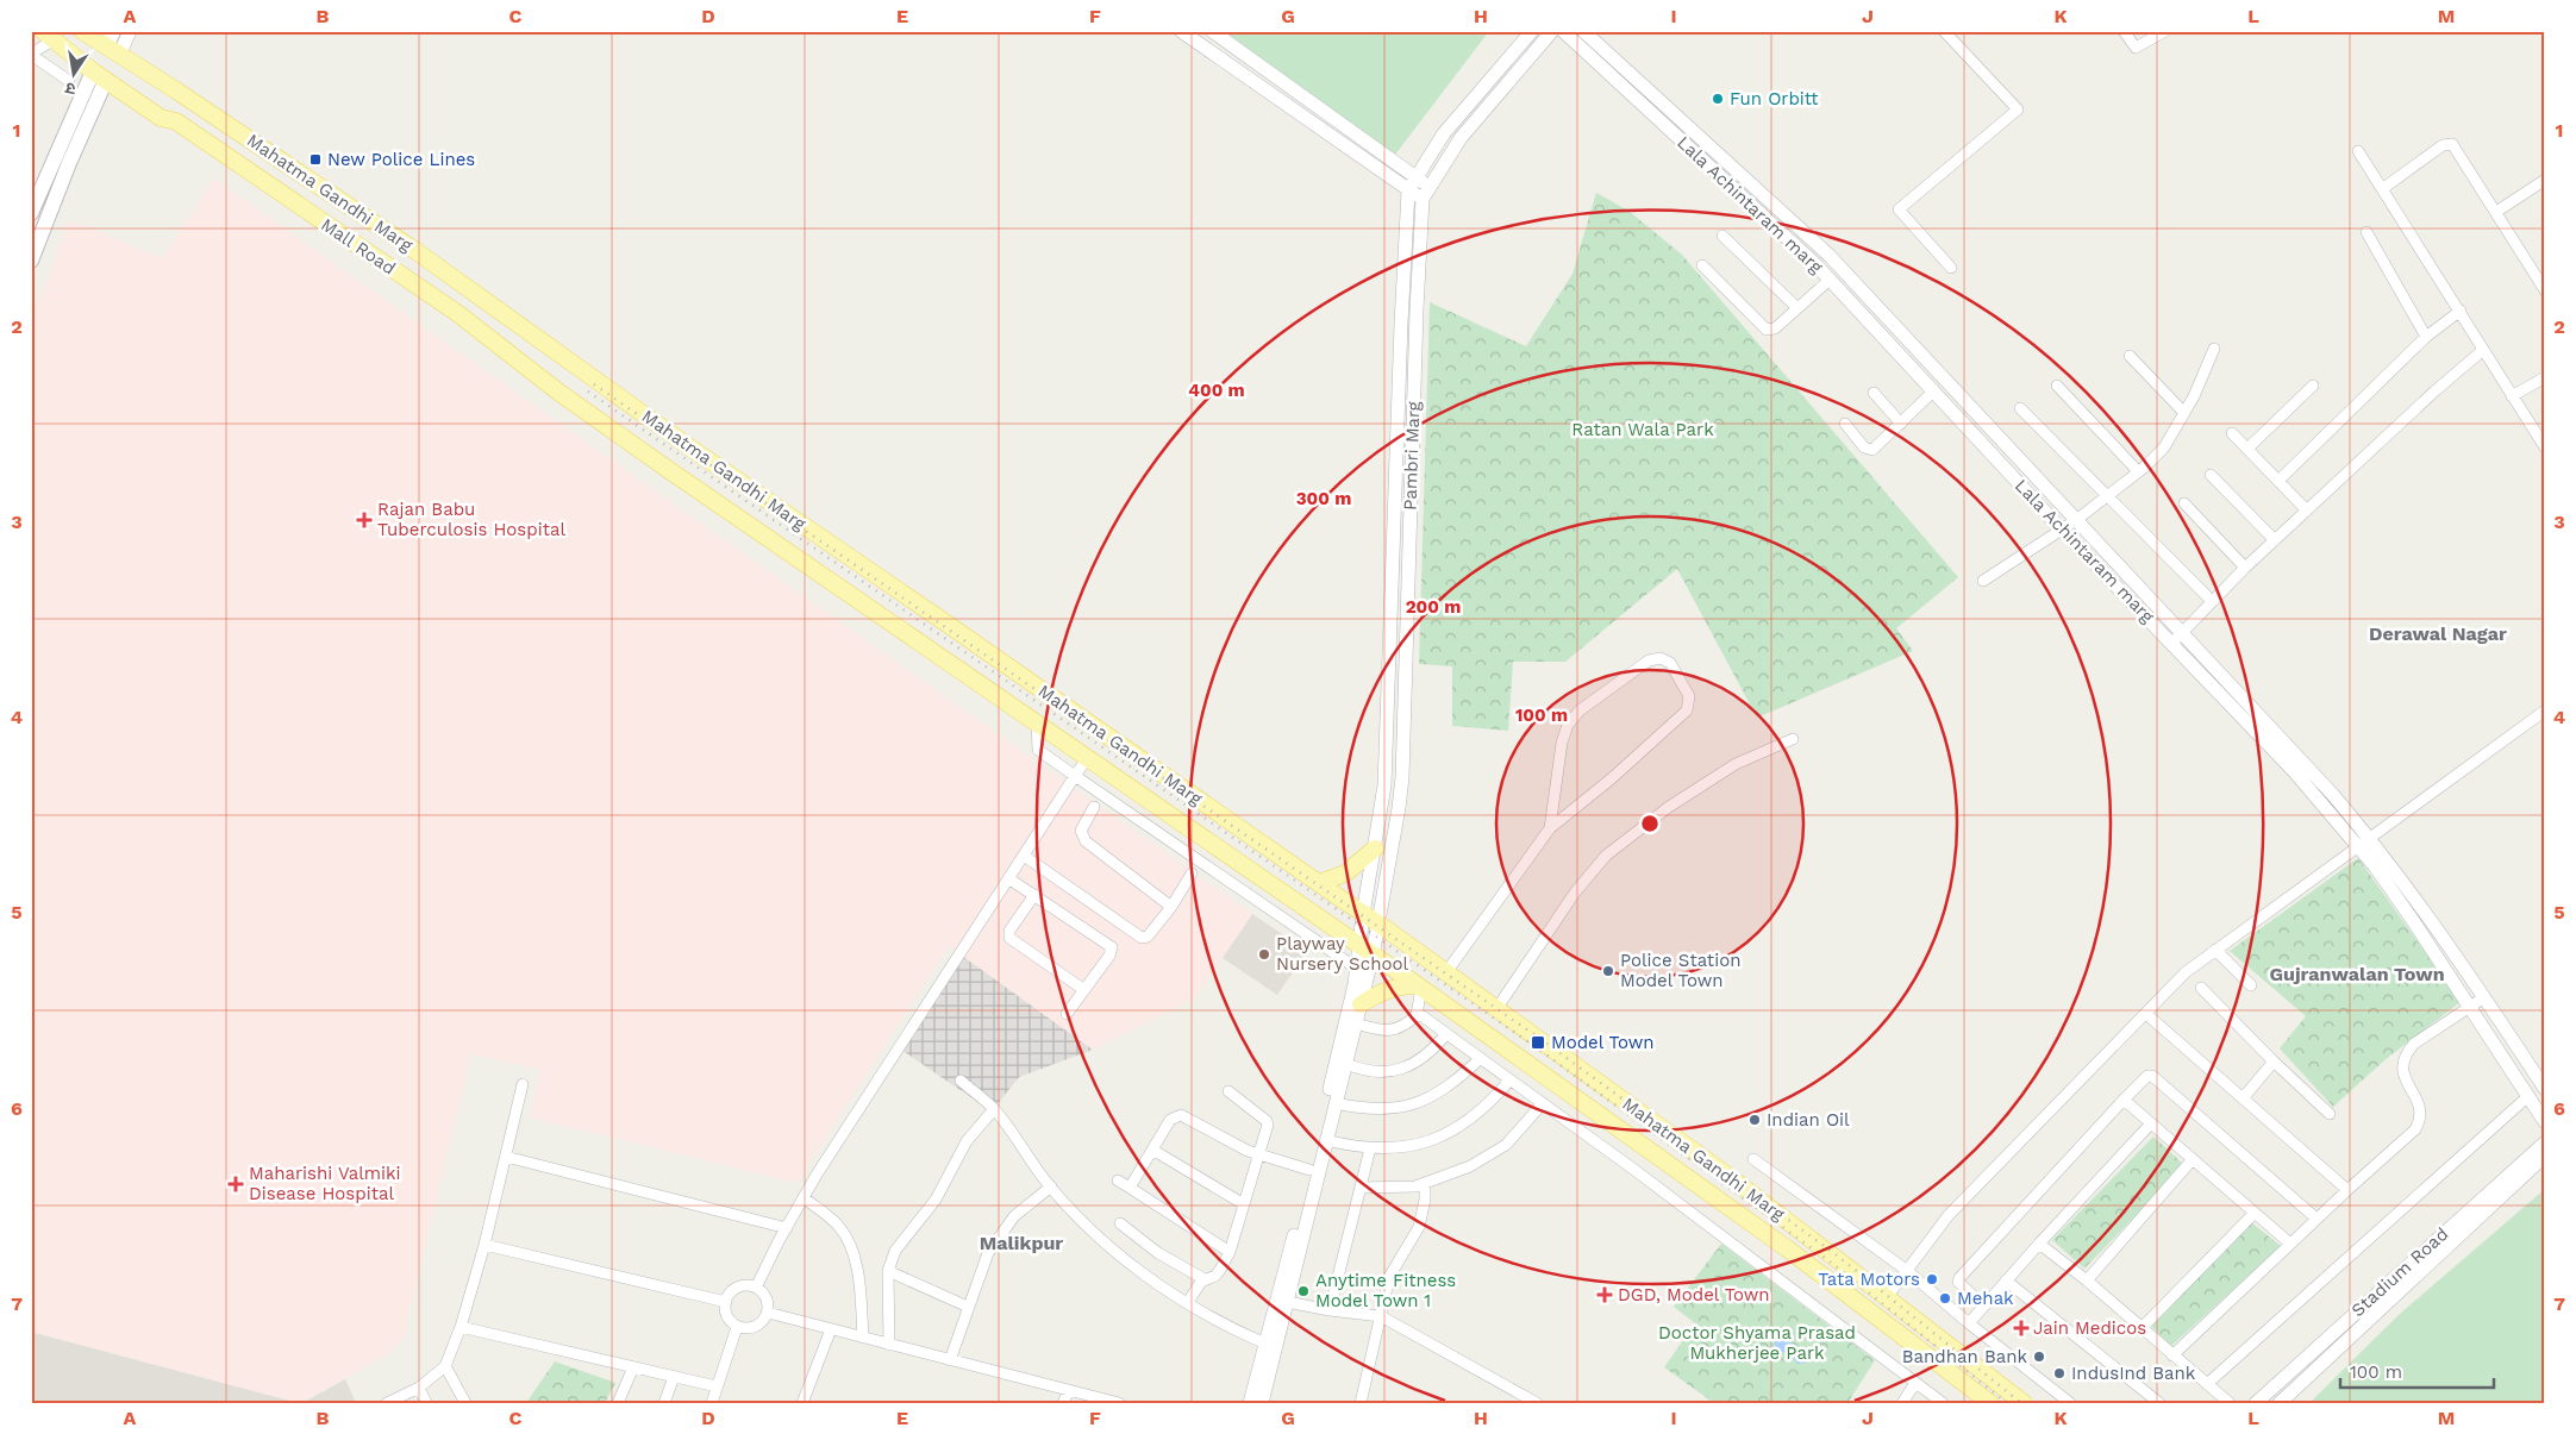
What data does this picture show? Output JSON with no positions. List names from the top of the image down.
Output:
{
  "streets": {
    "main road": ["Mahatma Gandhi Marg", "Mall Road"],
    "street": ["Lala Achintaram marg", "Pambri Marg", "Stadium Road"]
  },
  "crossings": [
    ["Mahatma Gandhi Marg", "Mall Road"],
    ["Mahatma Gandhi Marg", "Pambri Marg"]
  ],
  "districts": ["Derawal Nagar", "Gujranwalan Town", "Malikpur"],
  "parks": ["Ratan Wala Park", "Doctor Shyama Prasad Mukherjee Park"],
  "places": {
    "other": [
      "Fun Orbitt",
      "Playway Nursery School",
      "Police Station Model Town",
      "Indian Oil",
      "Tata Motors",
      "Anytime Fitness Model Town 1",
      "Mehak",
      "Bandhan Bank",
      "IndusInd Bank"
    ],
    "transit": ["New Police Lines", "Model Town"],
    "health": [
      "Rajan Babu Tuberculosis Hospital",
      "Maharishi Valmiki Disease Hospital",
      "DGD, Model Town",
      "Jain Medicos"
    ]
  },
  "scale_bar": "100 m",
  "north": "bottom",
  "grid": {
    "columns": [
      "A",
      "B",
      "C",
      "D",
      "E",
      "F",
      "G",
      "H",
      "I",
      "J",
      "K",
      "L",
      "M"
    ],
    "rows": [
      "1",
      "2",
      "3",
      "4",
      "5",
      "6",
      "7"
    ]
  },
  "rings": [
    "400 m",
    "300 m",
    "200 m",
    "100 m"
  ]
}
